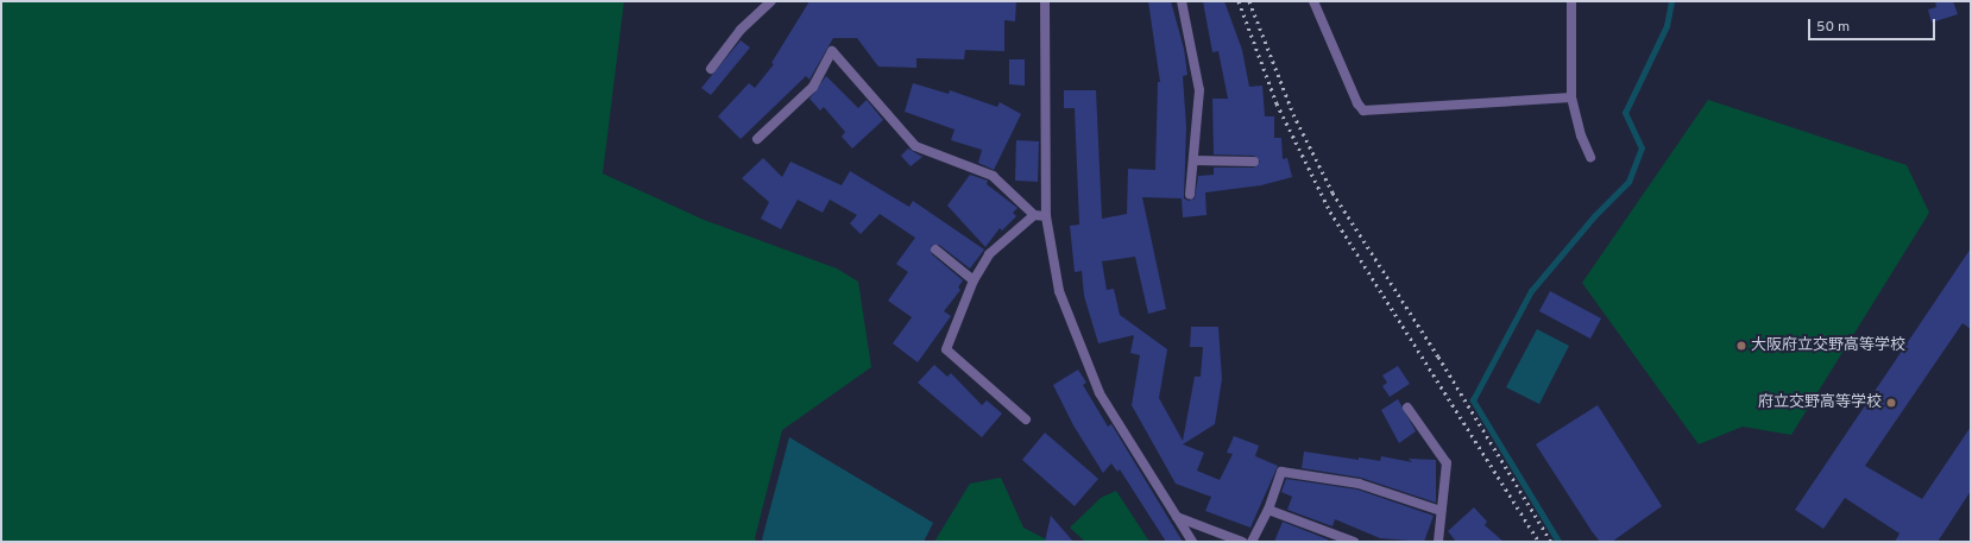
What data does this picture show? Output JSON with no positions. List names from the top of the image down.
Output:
{
  "places": ["大阪府立交野高等学校", "府立交野高等学校"],
  "scale_bar": "50 m"
}
